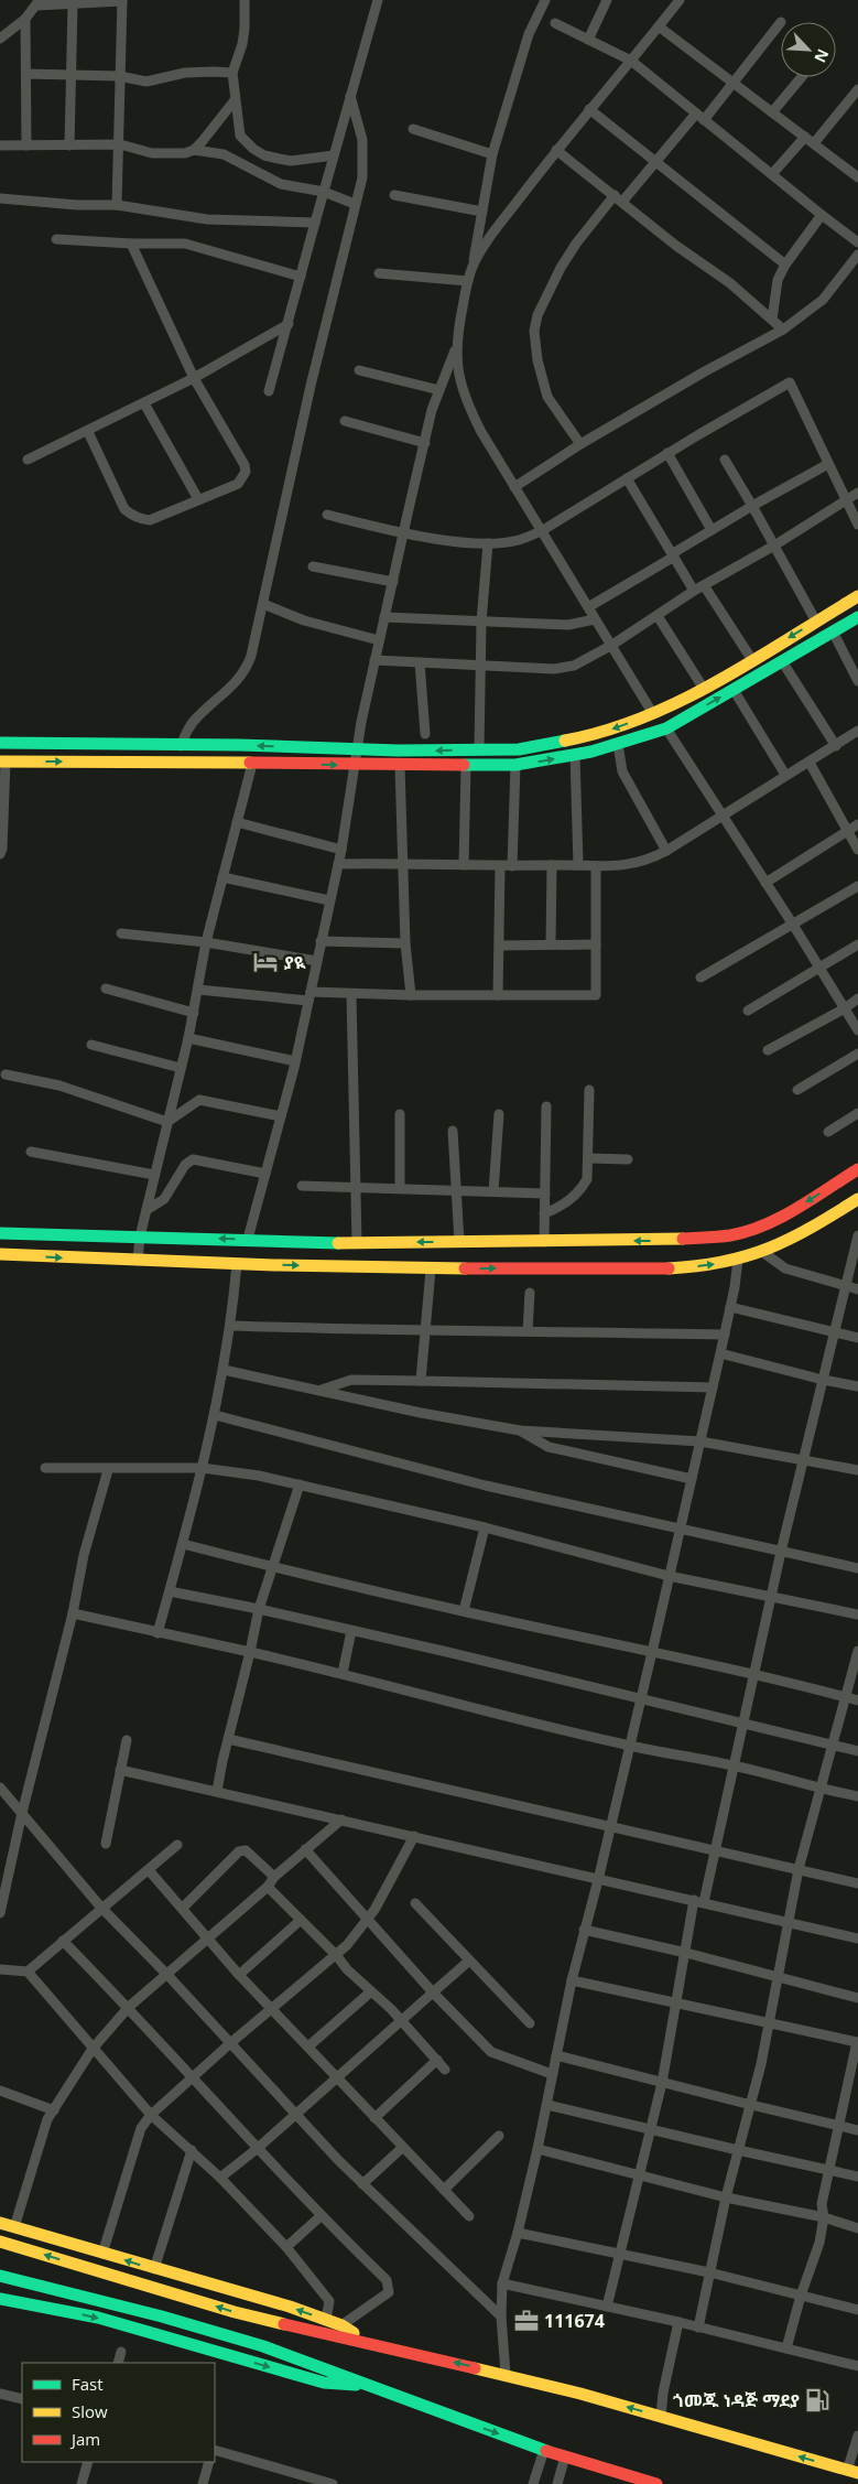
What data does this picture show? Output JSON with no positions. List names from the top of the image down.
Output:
{
  "places": {
    "hotel": ["ያዪ"],
    "office": ["111674"],
    "fuel station": ["ጎመጁ ነዳጅ ማደያ"]
  },
  "legend": ["Fast", "Slow", "Jam"],
  "north": "bottom right"
}
